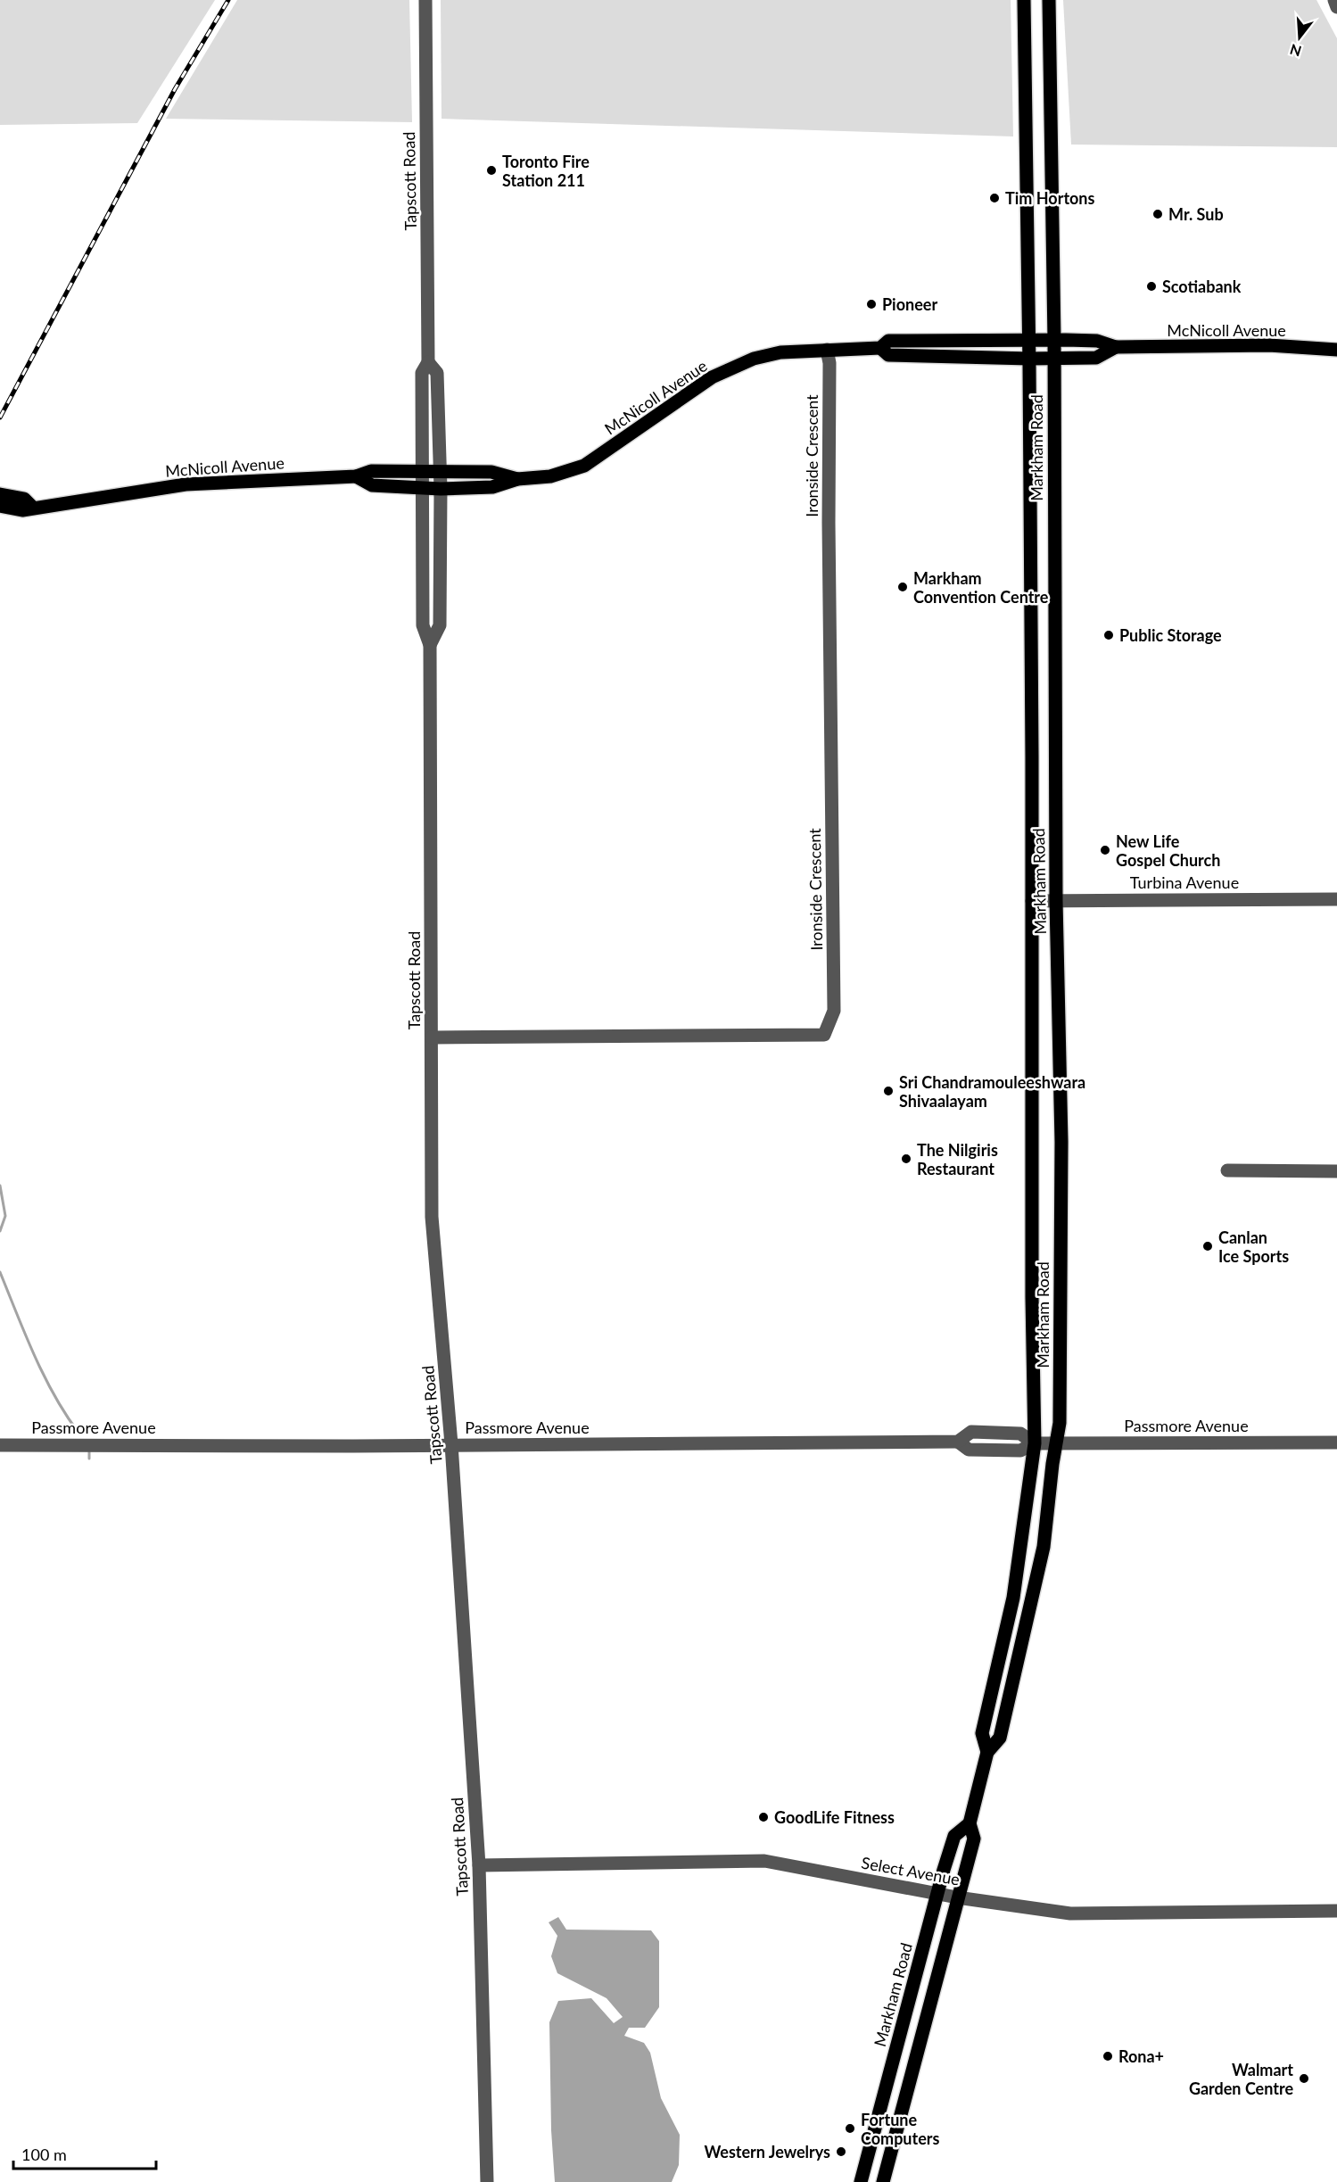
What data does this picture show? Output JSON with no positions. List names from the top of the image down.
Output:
{
  "streets": {
    "main road": ["McNicoll Avenue", "Markham Road"],
    "street": [
      "Tapscott Road",
      "Ironside Crescent",
      "Turbina Avenue",
      "Passmore Avenue",
      "Select Avenue"
    ]
  },
  "crossings": [
    ["Tapscott Road", "McNicoll Avenue"],
    ["Tapscott Road", "Ironside Crescent"],
    ["Tapscott Road", "Passmore Avenue"],
    ["Tapscott Road", "Select Avenue"],
    ["McNicoll Avenue", "Markham Road"],
    ["McNicoll Avenue", "Ironside Crescent"],
    ["Markham Road", "Turbina Avenue"],
    ["Markham Road", "Passmore Avenue"],
    ["Markham Road", "Select Avenue"]
  ],
  "places": [
    "Toronto Fire Station 211",
    "Tim Hortons",
    "Mr. Sub",
    "Scotiabank",
    "Pioneer",
    "Markham Convention Centre",
    "Public Storage",
    "New Life Gospel Church",
    "Sri Chandramouleeshwara Shivaalayam",
    "The Nilgiris Restaurant",
    "Canlan Ice Sports",
    "GoodLife Fitness",
    "Rona+",
    "Walmart Garden Centre",
    "Fortune Computers",
    "Western Jewelrys"
  ],
  "scale_bar": "100 m",
  "north": "bottom"
}
